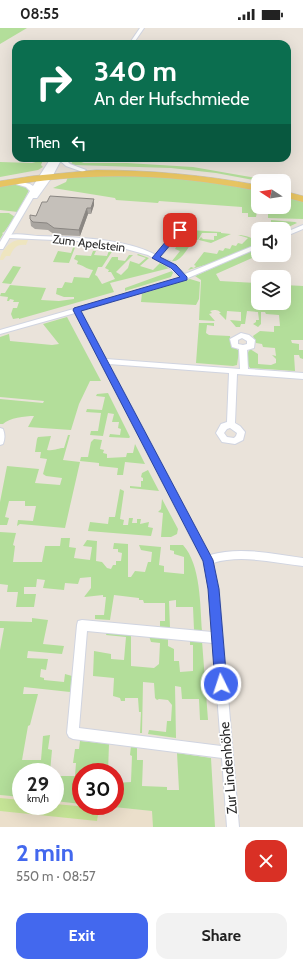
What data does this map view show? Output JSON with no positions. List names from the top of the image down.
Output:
{
  "streets": {
    "street": ["Zum Apelstein", "Zur Lindenhöhe"]
  },
  "north": "left",
  "page": {
    "status": "08:55",
    "turn": ["340 m", "An der Hufschmiede"],
    "then": "Then",
    "speed": "29 km/h",
    "limit": "30",
    "heading": ["2 min", "550 m · 08:57"],
    "buttons": ["Exit", "Share"]
  }
}
